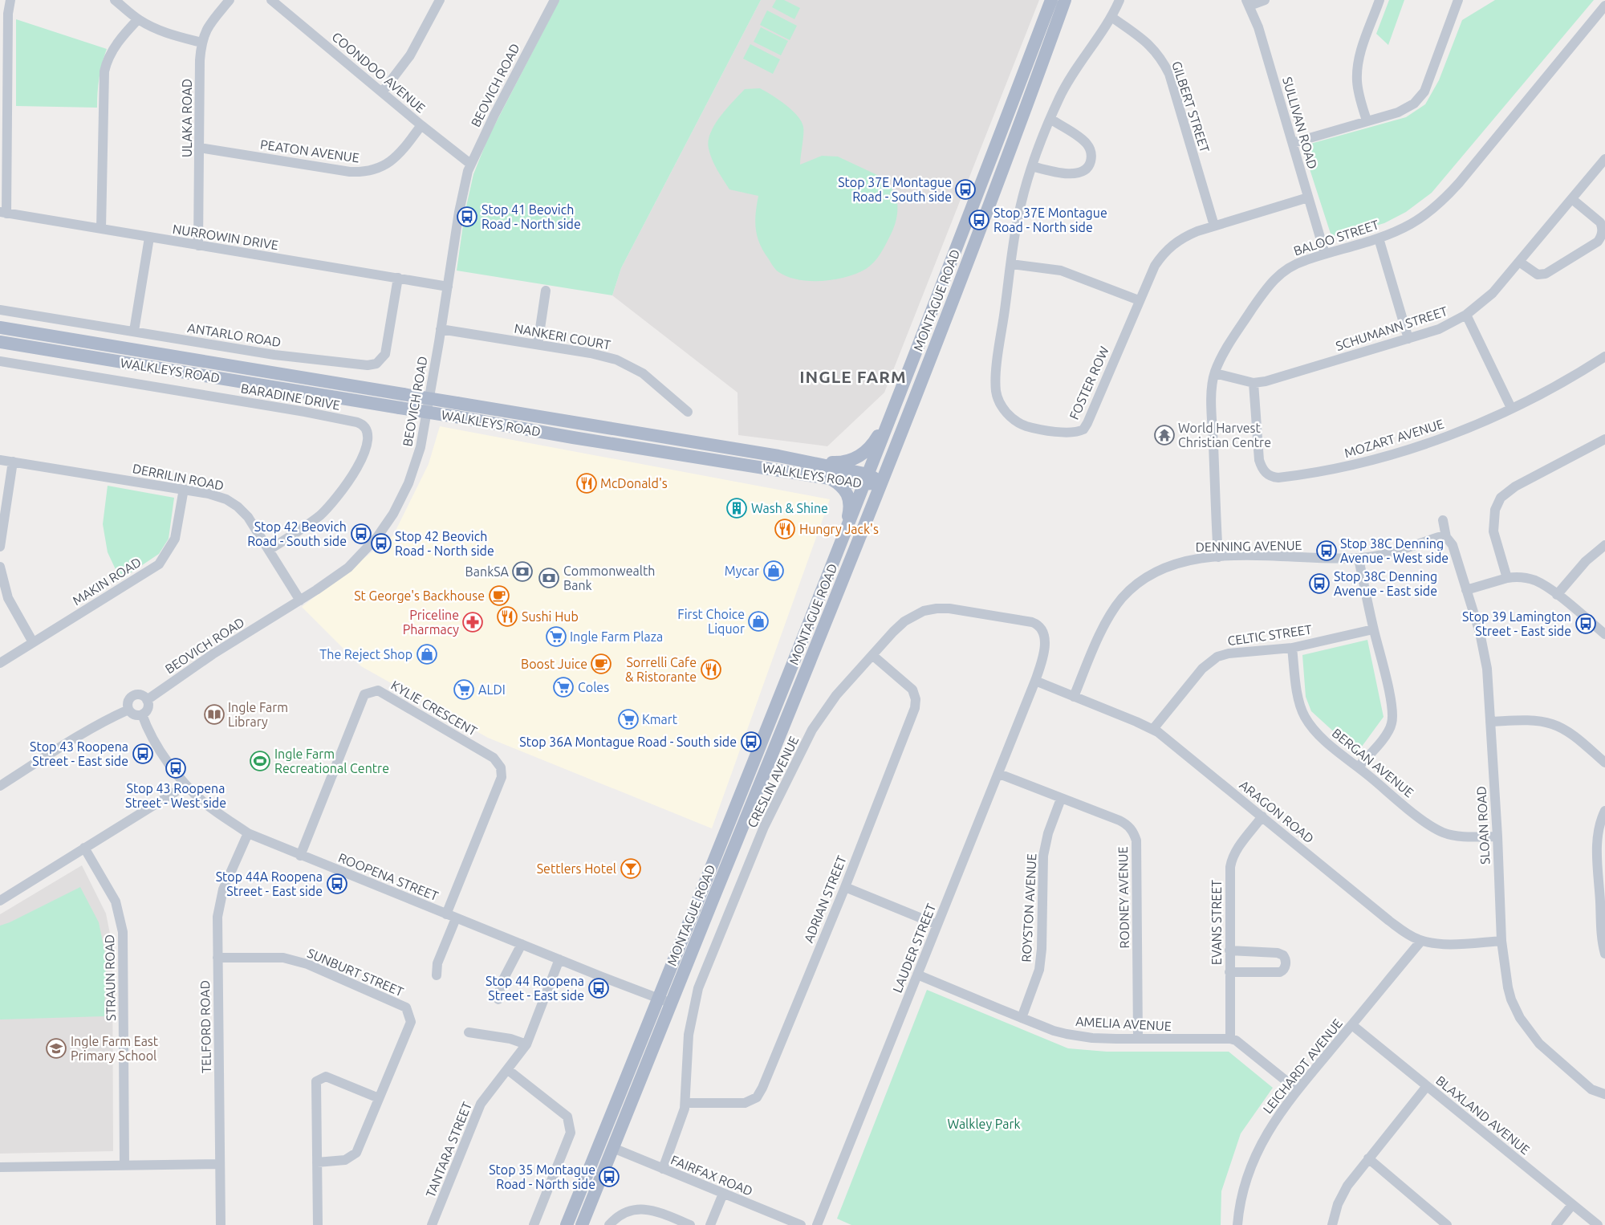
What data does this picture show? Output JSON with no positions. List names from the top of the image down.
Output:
{
  "streets": {
    "main road": ["MONTAGUE ROAD", "WALKLEYS ROAD"],
    "street": [
      "COONDOO AVENUE",
      "BEOVICH ROAD",
      "GILBERT STREET",
      "ULAKA ROAD",
      "SULLIVAN ROAD",
      "PEATON AVENUE",
      "NURROWIN DRIVE",
      "BALOO STREET",
      "SCHUMANN STREET",
      "ANTARLO ROAD",
      "NANKERI COURT",
      "FOSTER ROW",
      "BARADINE DRIVE",
      "MOZART AVENUE",
      "DERRILIN ROAD",
      "DENNING AVENUE",
      "MAKIN ROAD",
      "CELTIC STREET",
      "KYLIE CRESCENT",
      "BERGAN AVENUE",
      "CRESLIN AVENUE",
      "ARAGON ROAD",
      "SLOAN ROAD",
      "ROOPENA STREET",
      "RODNEY AVENUE",
      "ADRIAN STREET",
      "ROYSTON AVENUE",
      "EVANS STREET",
      "LAUDER STREET",
      "SUNBURT STREET",
      "STRAUN ROAD",
      "AMELIA AVENUE",
      "TELFORD ROAD",
      "LEICHARDT AVENUE",
      "BLAXLAND AVENUE",
      "TANTARA STREET",
      "FAIRFAX ROAD"
    ]
  },
  "crossings": [
    ["COONDOO AVENUE", "BEOVICH ROAD"],
    ["COONDOO AVENUE", "PEATON AVENUE"],
    ["BEOVICH ROAD", "NURROWIN DRIVE"],
    ["BEOVICH ROAD", "NANKERI COURT"],
    ["BEOVICH ROAD", "DERRILIN ROAD"],
    ["BEOVICH ROAD", "ROOPENA STREET"],
    ["GILBERT STREET", "FOSTER ROW"],
    ["ULAKA ROAD", "PEATON AVENUE"],
    ["ULAKA ROAD", "NURROWIN DRIVE"],
    ["SULLIVAN ROAD", "BALOO STREET"],
    ["SULLIVAN ROAD", "FOSTER ROW"],
    ["NURROWIN DRIVE", "ANTARLO ROAD"],
    ["BALOO STREET", "SCHUMANN STREET"],
    ["BALOO STREET", "DENNING AVENUE"],
    ["MONTAGUE ROAD", "WALKLEYS ROAD"],
    ["MONTAGUE ROAD", "ROOPENA STREET"],
    ["MONTAGUE ROAD", "FAIRFAX ROAD"],
    ["SCHUMANN STREET", "MOZART AVENUE"],
    ["BARADINE DRIVE", "DERRILIN ROAD"],
    ["DERRILIN ROAD", "MAKIN ROAD"],
    ["DENNING AVENUE", "ARAGON ROAD"],
    ["DENNING AVENUE", "SLOAN ROAD"],
    ["CELTIC STREET", "BERGAN AVENUE"],
    ["CELTIC STREET", "ARAGON ROAD"],
    ["KYLIE CRESCENT", "ROOPENA STREET"],
    ["BERGAN AVENUE", "SLOAN ROAD"],
    ["CRESLIN AVENUE", "ARAGON ROAD"],
    ["CRESLIN AVENUE", "ADRIAN STREET"],
    ["CRESLIN AVENUE", "LAUDER STREET"],
    ["CRESLIN AVENUE", "FAIRFAX ROAD"],
    ["ARAGON ROAD", "SLOAN ROAD"],
    ["ARAGON ROAD", "EVANS STREET"],
    ["ARAGON ROAD", "LAUDER STREET"],
    ["ARAGON ROAD", "LEICHARDT AVENUE"],
    ["ROOPENA STREET", "TELFORD ROAD"],
    ["ROOPENA STREET", "TANTARA STREET"],
    ["RODNEY AVENUE", "ROYSTON AVENUE"],
    ["RODNEY AVENUE", "LAUDER STREET"],
    ["RODNEY AVENUE", "AMELIA AVENUE"],
    ["ROYSTON AVENUE", "AMELIA AVENUE"],
    ["EVANS STREET", "AMELIA AVENUE"],
    ["LAUDER STREET", "AMELIA AVENUE"],
    ["SUNBURT STREET", "TELFORD ROAD"],
    ["LEICHARDT AVENUE", "BLAXLAND AVENUE"]
  ],
  "districts": ["INGLE FARM"],
  "parks": ["Walkley Park"],
  "places": {
    "bus stop": [
      "Stop 37E Montague Road - South side",
      "Stop 41 Beovich Road - North side",
      "Stop 37E Montague Road - North side",
      "Stop 42 Beovich Road - South side",
      "Stop 42 Beovich Road - North side",
      "Stop 38C Denning Avenue - West side",
      "Stop 38C Denning Avenue - East side",
      "Stop 39 Lamington Street - East side",
      "Stop 36A Montague Road - South side",
      "Stop 43 Roopena Street - East side",
      "Stop 43 Roopena Street - West side",
      "Stop 44A Roopena Street - East side",
      "Stop 44 Roopena Street - East side",
      "Stop 35 Montague Road - North side"
    ],
    "temple": ["World Harvest Christian Centre"],
    "restaurant": [
      "McDonald's",
      "Hungry Jack's",
      "Sushi Hub",
      "Sorrelli Cafe & Ristorante"
    ],
    "building": ["Wash & Shine"],
    "shop": ["Mycar", "First Choice Liquor", "The Reject Shop"],
    "bank": ["BankSA", "Commonwealth Bank"],
    "cafe": ["St George's Backhouse", "Boost Juice"],
    "pharmacy": ["Priceline Pharmacy"],
    "supermarket": [
      "Ingle Farm Plaza",
      "Coles",
      "ALDI",
      "Kmart"
    ],
    "library": ["Ingle Farm Library"],
    "sports": ["Ingle Farm Recreational Centre"],
    "bar": ["Settlers Hotel"],
    "school or university": ["Ingle Farm East Primary School"]
  }
}
